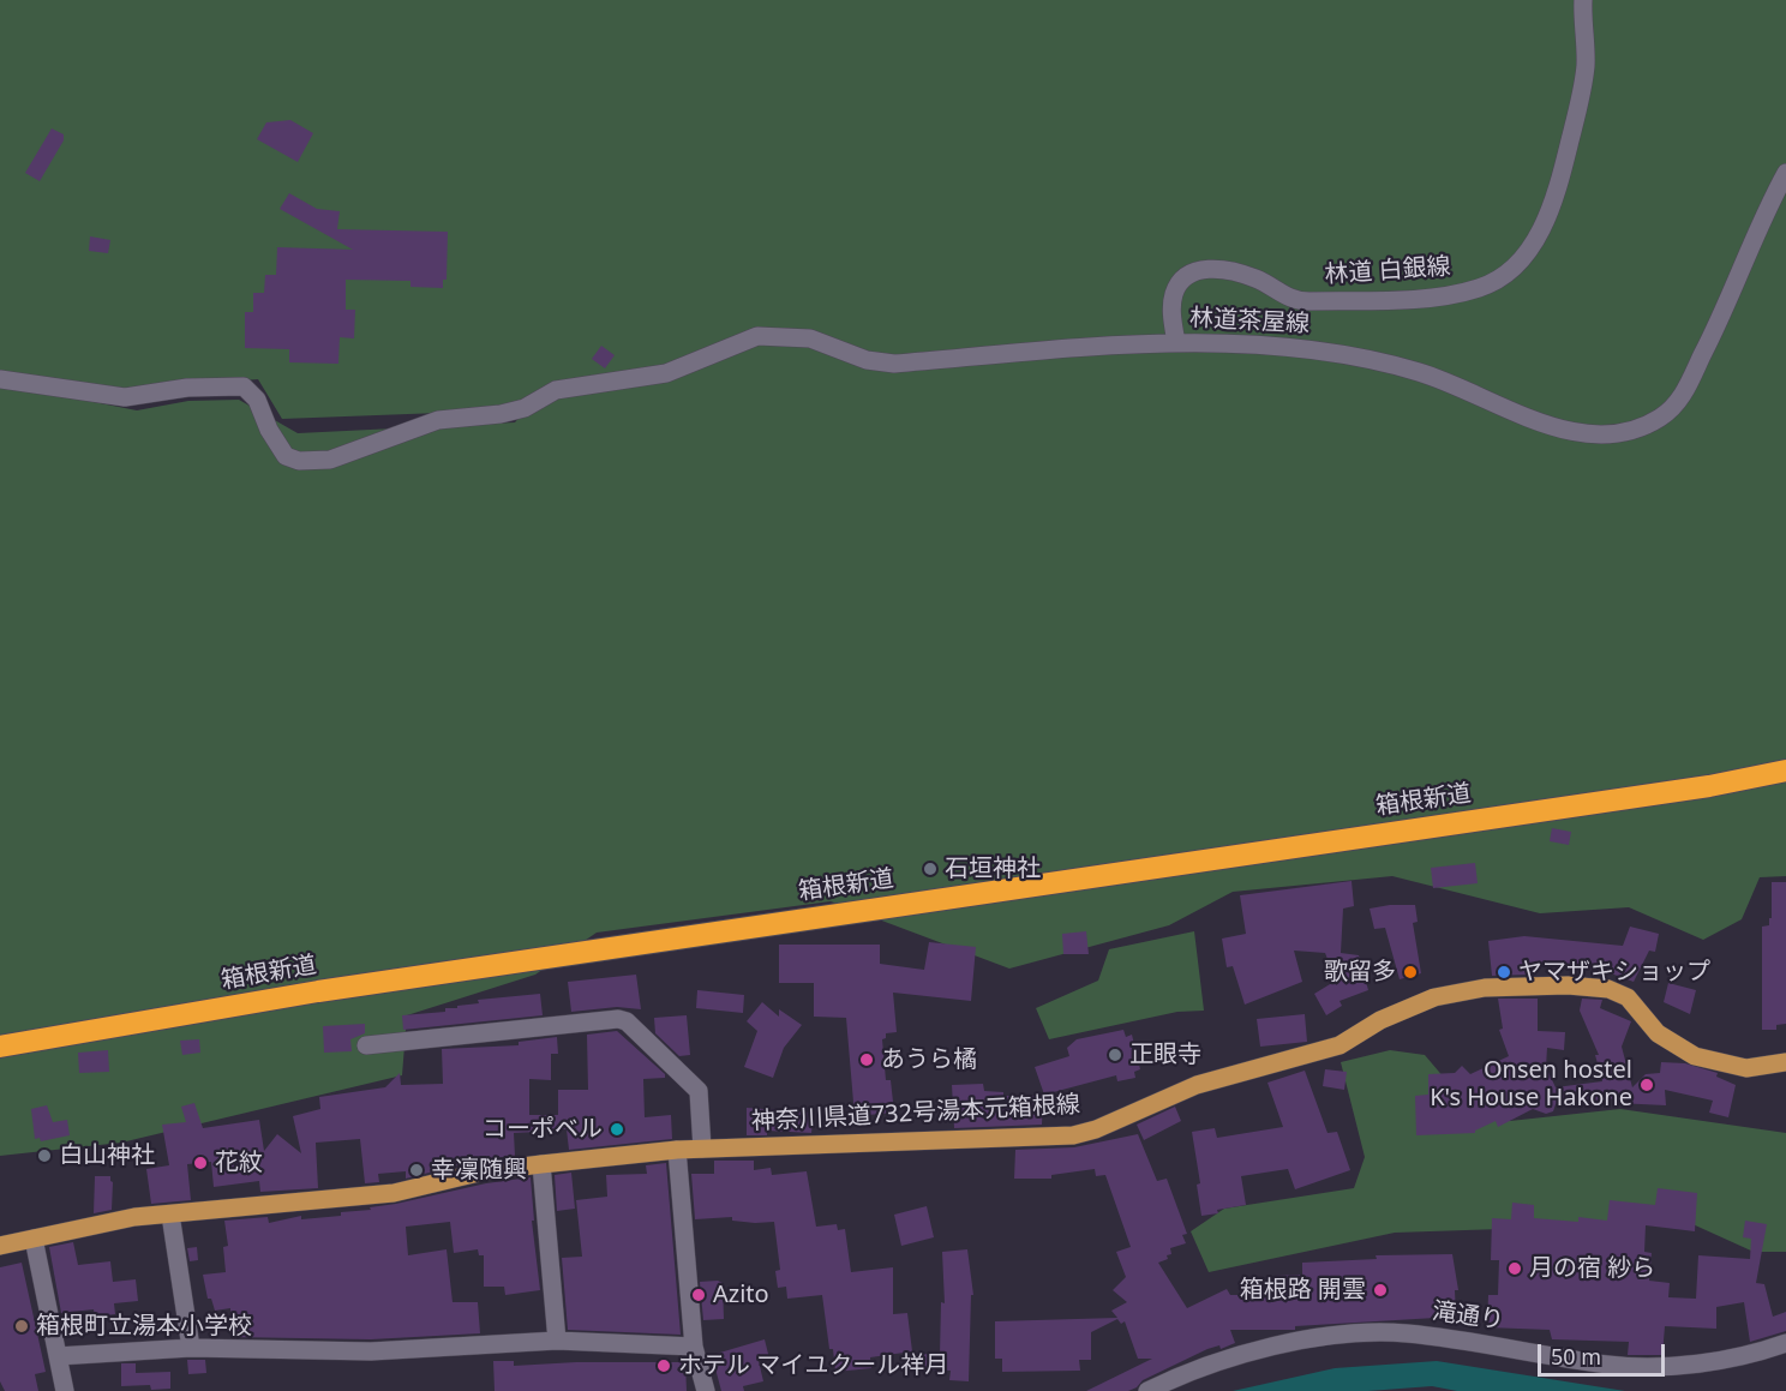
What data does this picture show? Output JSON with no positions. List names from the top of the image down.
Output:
{
  "streets": {
    "highway": ["箱根新道"],
    "main road": ["神奈川県道732号湯本元箱根線"],
    "street": ["林道 白銀線", "林道茶屋線", "滝通り"]
  },
  "crossings": [
    ["林道 白銀線", "林道茶屋線"]
  ],
  "places": [
    "石垣神社",
    "歌留多",
    "ヤマザキショップ",
    "正眼寺",
    "あうら橘",
    "Onsen hostel K's House Hakone",
    "コーポベル",
    "白山神社",
    "花紋",
    "幸凜随興",
    "月の宿 紗ら",
    "箱根路 開雲",
    "Azito",
    "箱根町立湯本小学校",
    "ホテル マイユクール祥月"
  ],
  "scale_bar": "50 m"
}
